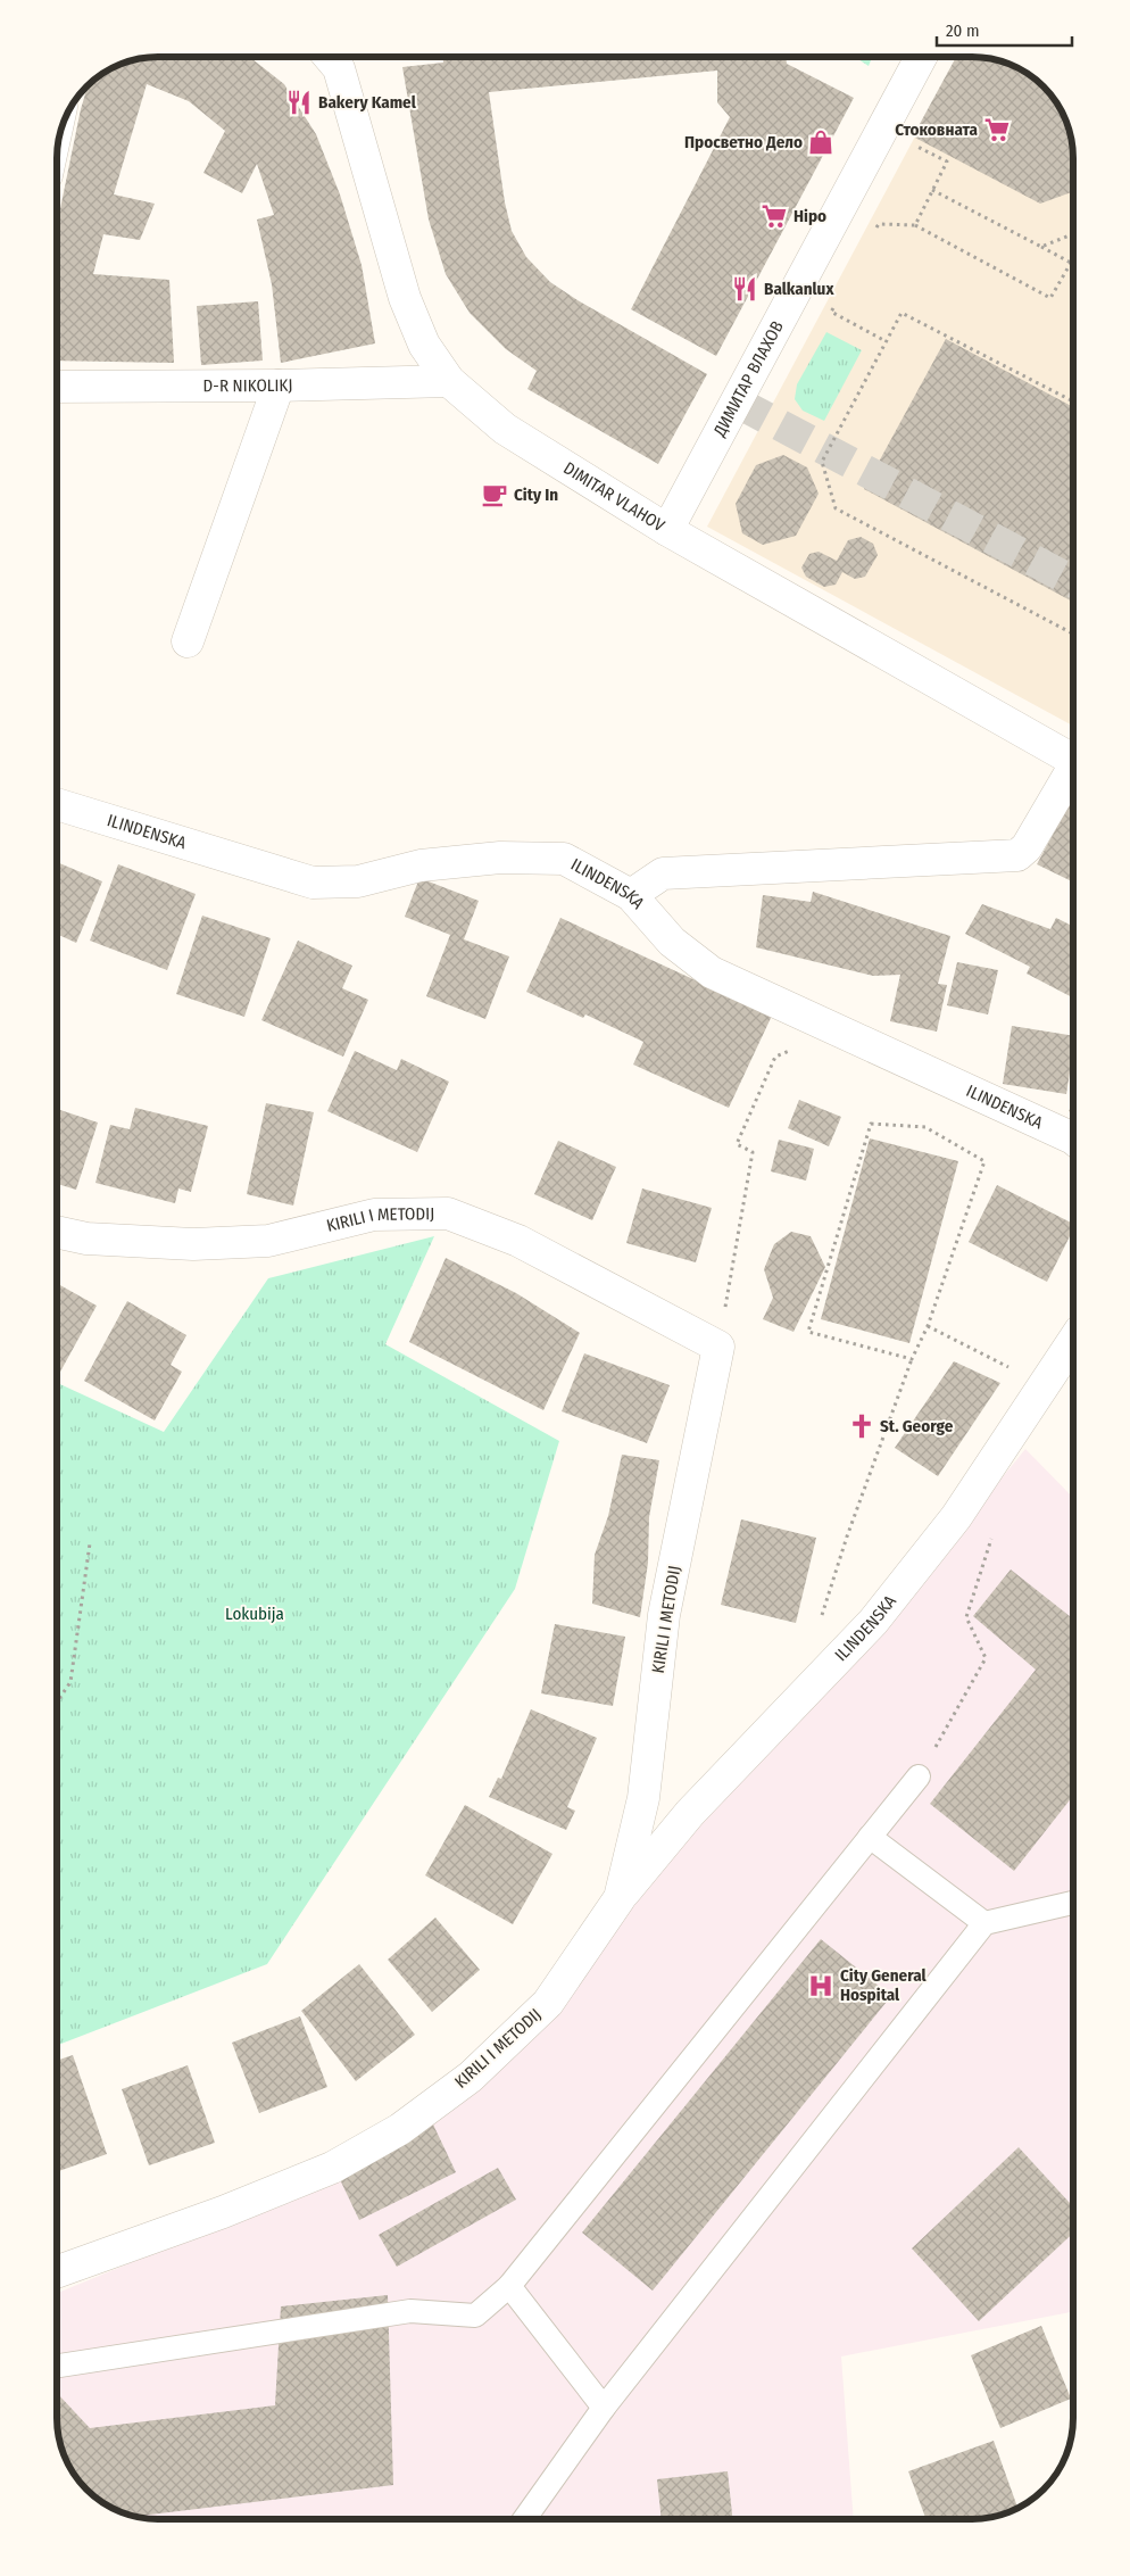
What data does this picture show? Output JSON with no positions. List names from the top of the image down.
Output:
{
  "streets": {
    "street": [
      "ДИМИТАР ВЛАХОВ",
      "D-R NIKOLIKJ",
      "DIMITAR VLAHOV",
      "ILINDENSKA",
      "KIRILI I METODIJ"
    ]
  },
  "crossings": [
    ["ДИМИТАР ВЛАХОВ", "DIMITAR VLAHOV"],
    ["D-R NIKOLIKJ", "DIMITAR VLAHOV"],
    ["ILINDENSKA", "KIRILI I METODIJ"]
  ],
  "parks": ["Lokubija"],
  "places": {
    "restaurant": ["Bakery Kamel", "Balkanlux"],
    "supermarket": ["Стоковната", "Hipo"],
    "shop": ["Просветно Дело"],
    "cafe": ["City In"],
    "church": ["St. George"],
    "hospital": ["City General Hospital"]
  },
  "scale_bar": "20 m"
}
